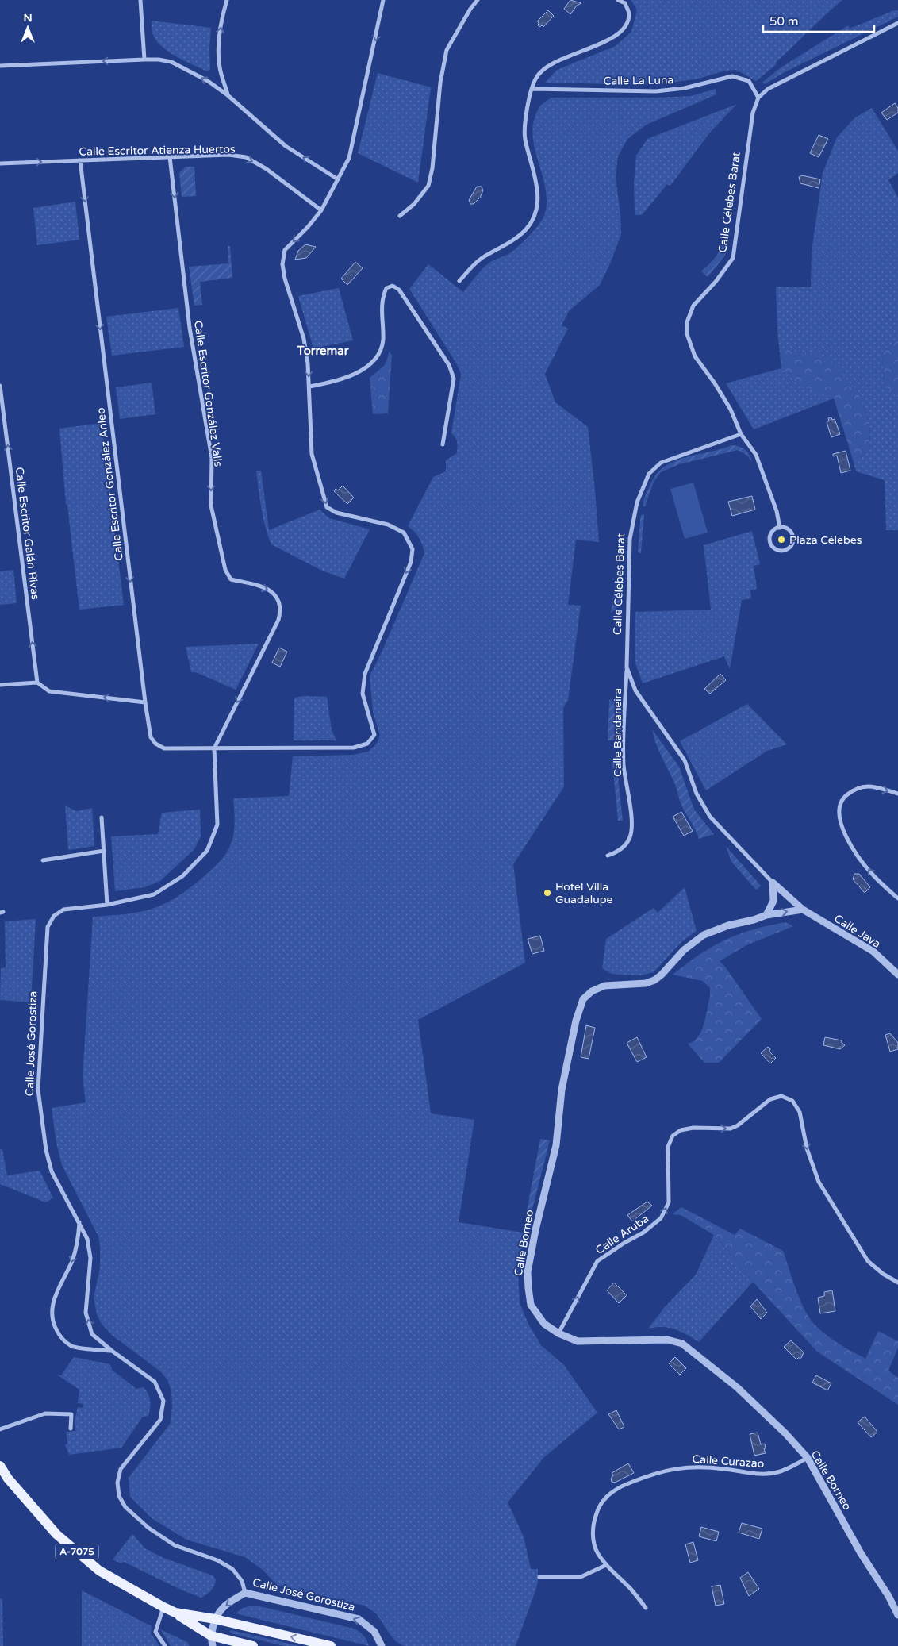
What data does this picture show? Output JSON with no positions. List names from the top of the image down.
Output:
{
  "streets": {
    "main road": ["A-7075"],
    "street": [
      "Calle La Luna",
      "Calle Escritor Atienza Huertos",
      "Calle Célebes Barat",
      "Calle Escritor González Valls",
      "Calle Escritor González Anleo",
      "Calle Escritor Galán Rivas",
      "Calle Bandaneira",
      "Calle Java",
      "Calle José Gorostiza",
      "Calle Aruba",
      "Calle Borneo",
      "Calle Curazao"
    ]
  },
  "crossings": [
    ["Calle La Luna", "Calle Célebes Barat"],
    ["Calle Escritor Atienza Huertos", "Calle Escritor González Valls"],
    ["Calle Escritor Atienza Huertos", "Calle Escritor González Anleo"],
    ["Calle Célebes Barat", "Calle Bandaneira"],
    ["Calle Célebes Barat", "Calle Java"],
    ["Calle Célebes Barat", "Calle Borneo"],
    ["Calle Escritor González Valls", "Calle Escritor González Anleo"],
    ["Calle Escritor González Valls", "Calle José Gorostiza"],
    ["Calle Escritor González Anleo", "Calle José Gorostiza"],
    ["Calle Java", "Calle Borneo"],
    ["Calle Aruba", "Calle Borneo"],
    ["Calle Borneo", "Calle Curazao"]
  ],
  "one_way": ["Calle Escritor González Valls", "Calle Escritor González Anleo", "Calle Escritor Galán Rivas"],
  "districts": ["Torremar"],
  "places": ["Plaza Célebes", "Hotel Villa Guadalupe"],
  "scale_bar": "50 m",
  "north": "top"
}
